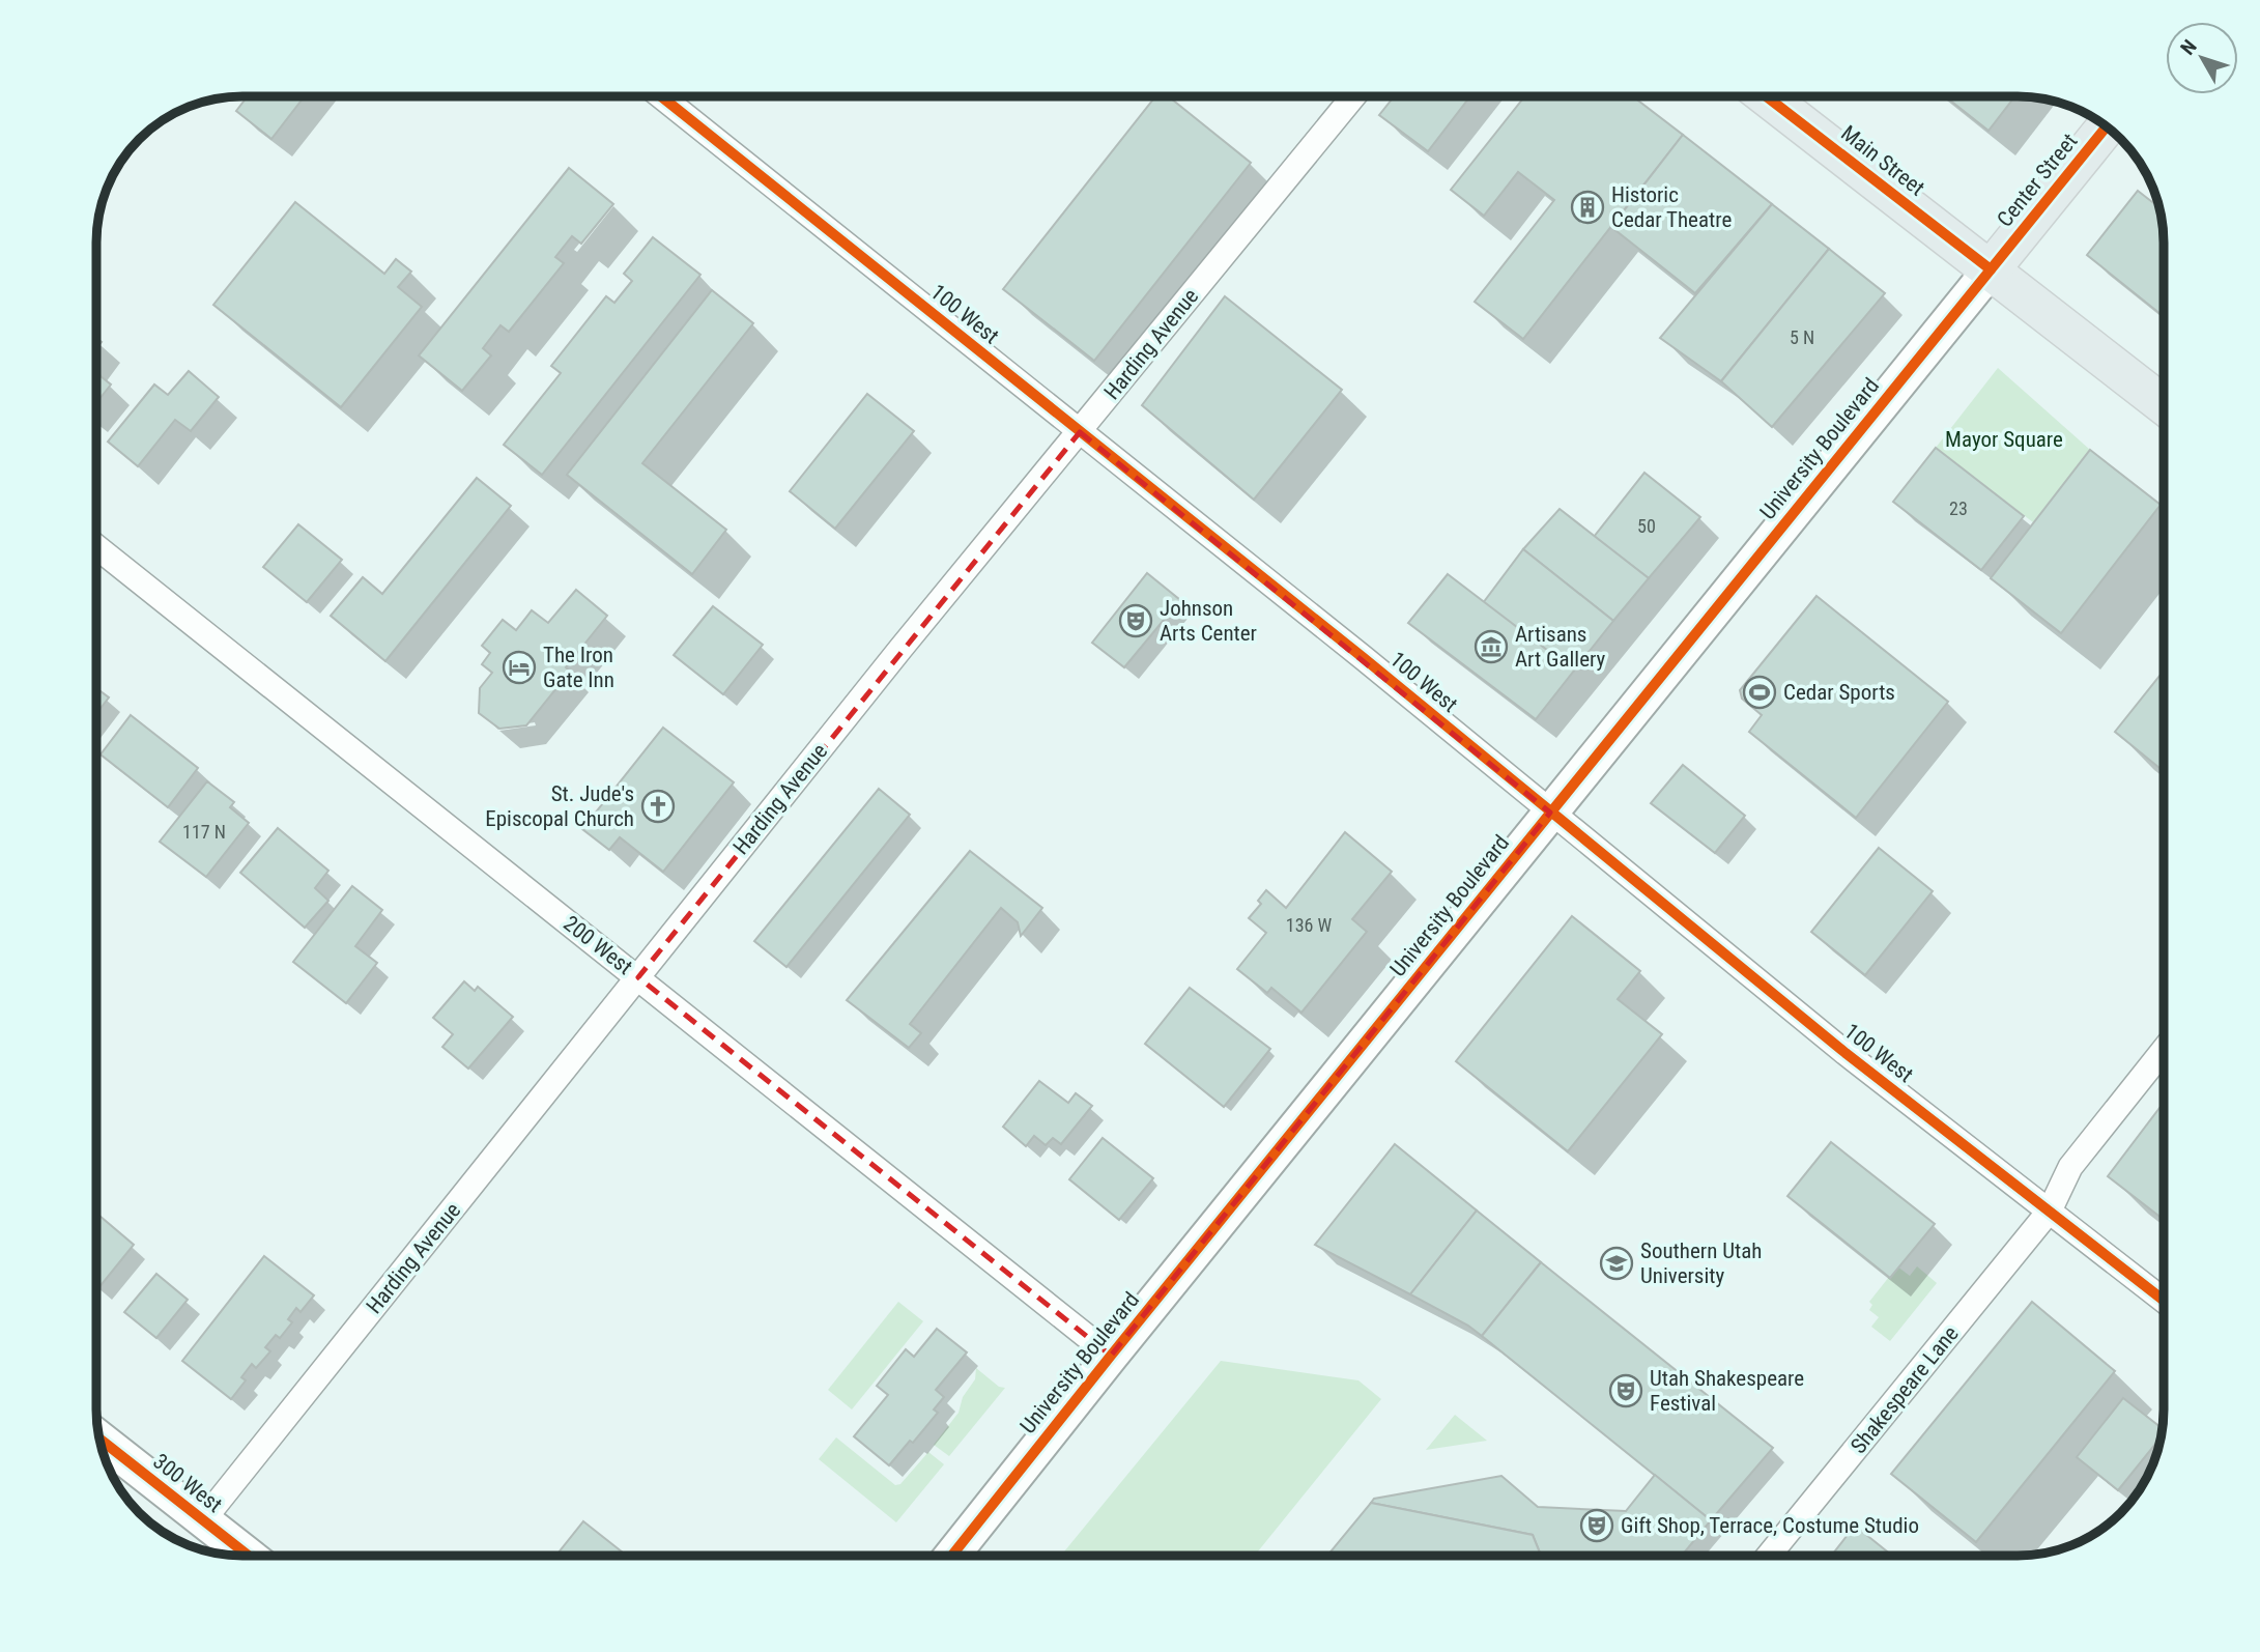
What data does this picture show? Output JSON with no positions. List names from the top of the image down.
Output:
{
  "streets": {
    "main road": [
      "Main Street",
      "Center Street",
      "University Boulevard",
      "300 West"
    ],
    "street": [
      "100 West",
      "Harding Avenue",
      "200 West",
      "Shakespeare Lane"
    ]
  },
  "crossings": [
    ["Main Street", "Center Street"],
    ["Main Street", "University Boulevard"],
    ["Center Street", "University Boulevard"],
    ["100 West", "Harding Avenue"],
    ["100 West", "University Boulevard"],
    ["100 West", "Shakespeare Lane"],
    ["Harding Avenue", "200 West"],
    ["Harding Avenue", "300 West"],
    ["University Boulevard", "200 West"]
  ],
  "parks": ["Mayor Square"],
  "places": {
    "building": ["Historic Cedar Theatre"],
    "theatre": ["Johnson Arts Center", "Utah Shakespeare Festival", "Gift Shop, Terrace, Costume Studio"],
    "museum": ["Artisans Art Gallery"],
    "hotel": ["The Iron Gate Inn"],
    "sports": ["Cedar Sports"],
    "church": ["St. Jude's Episcopal Church"],
    "school or university": ["Southern Utah University"]
  },
  "house_numbers": [
    "5 N",
    "23",
    "50",
    "117 N",
    "136 W"
  ],
  "north": "top left"
}
